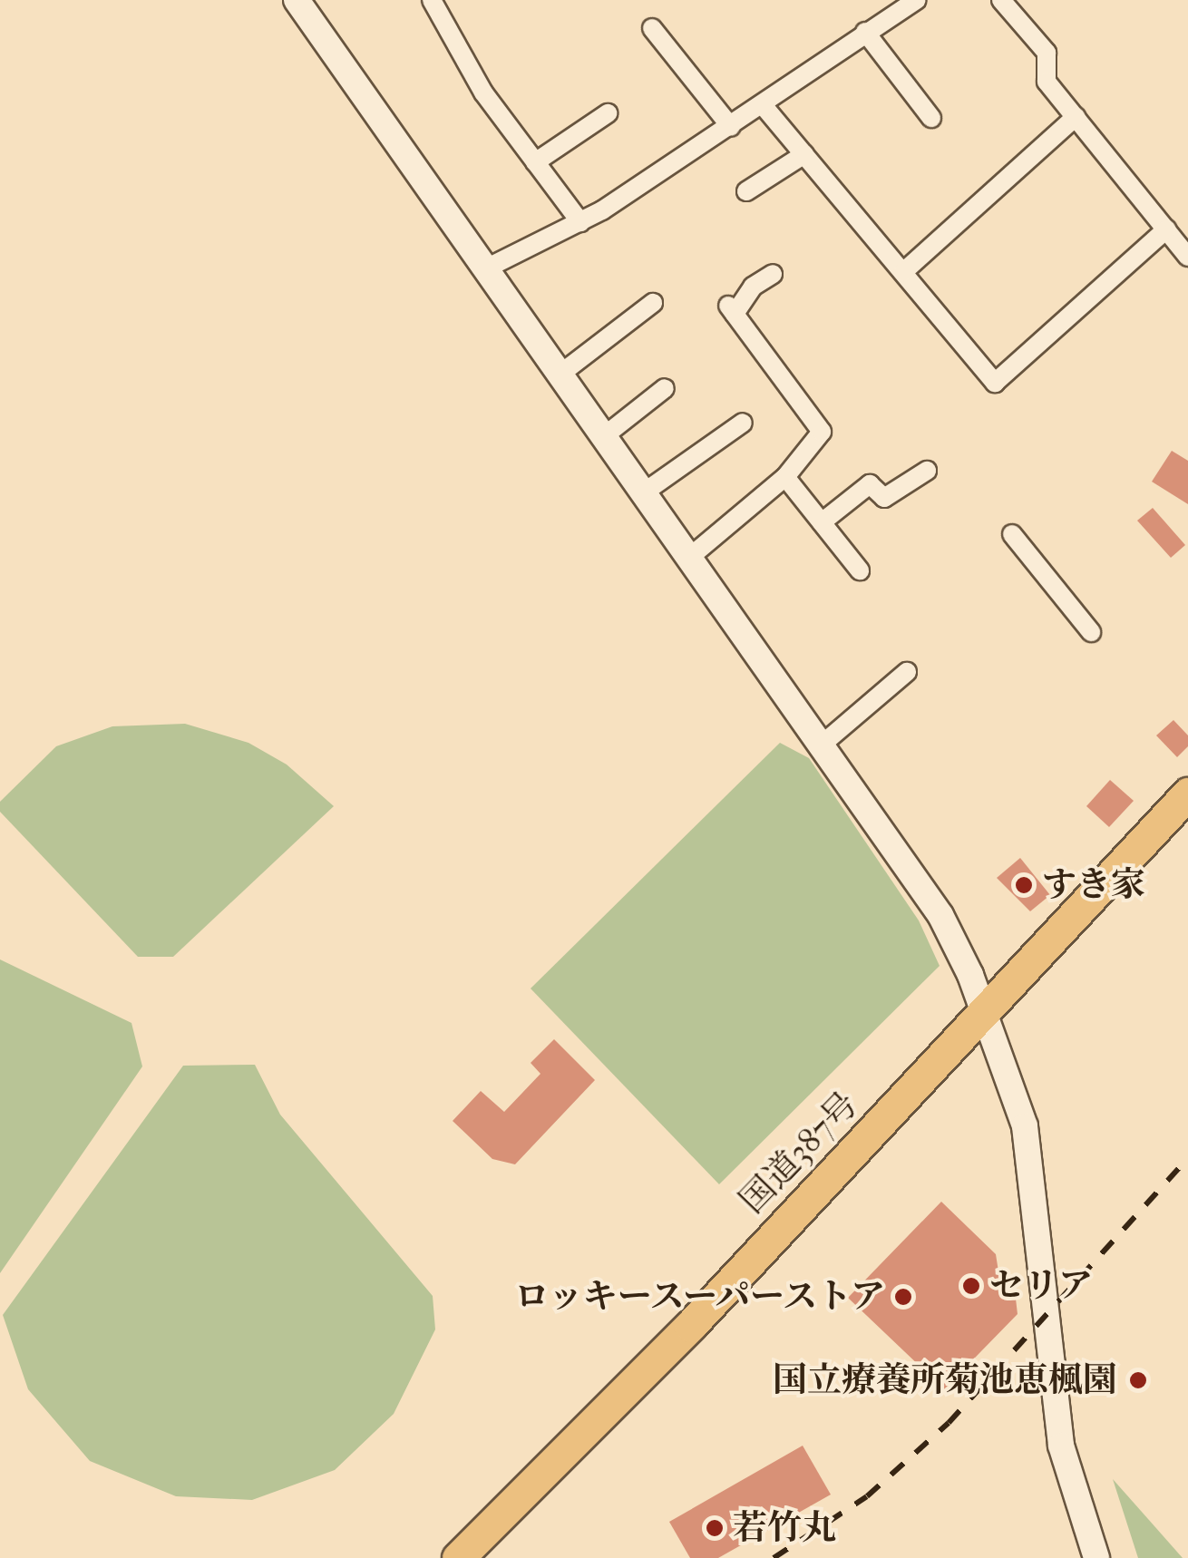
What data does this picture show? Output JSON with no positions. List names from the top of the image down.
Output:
{
  "streets": {
    "highway": ["国道387号"]
  },
  "places": [
    "すき家",
    "セリア",
    "ロッキースーパーストア",
    "国立療養所菊池恵楓園",
    "若竹丸"
  ]
}
